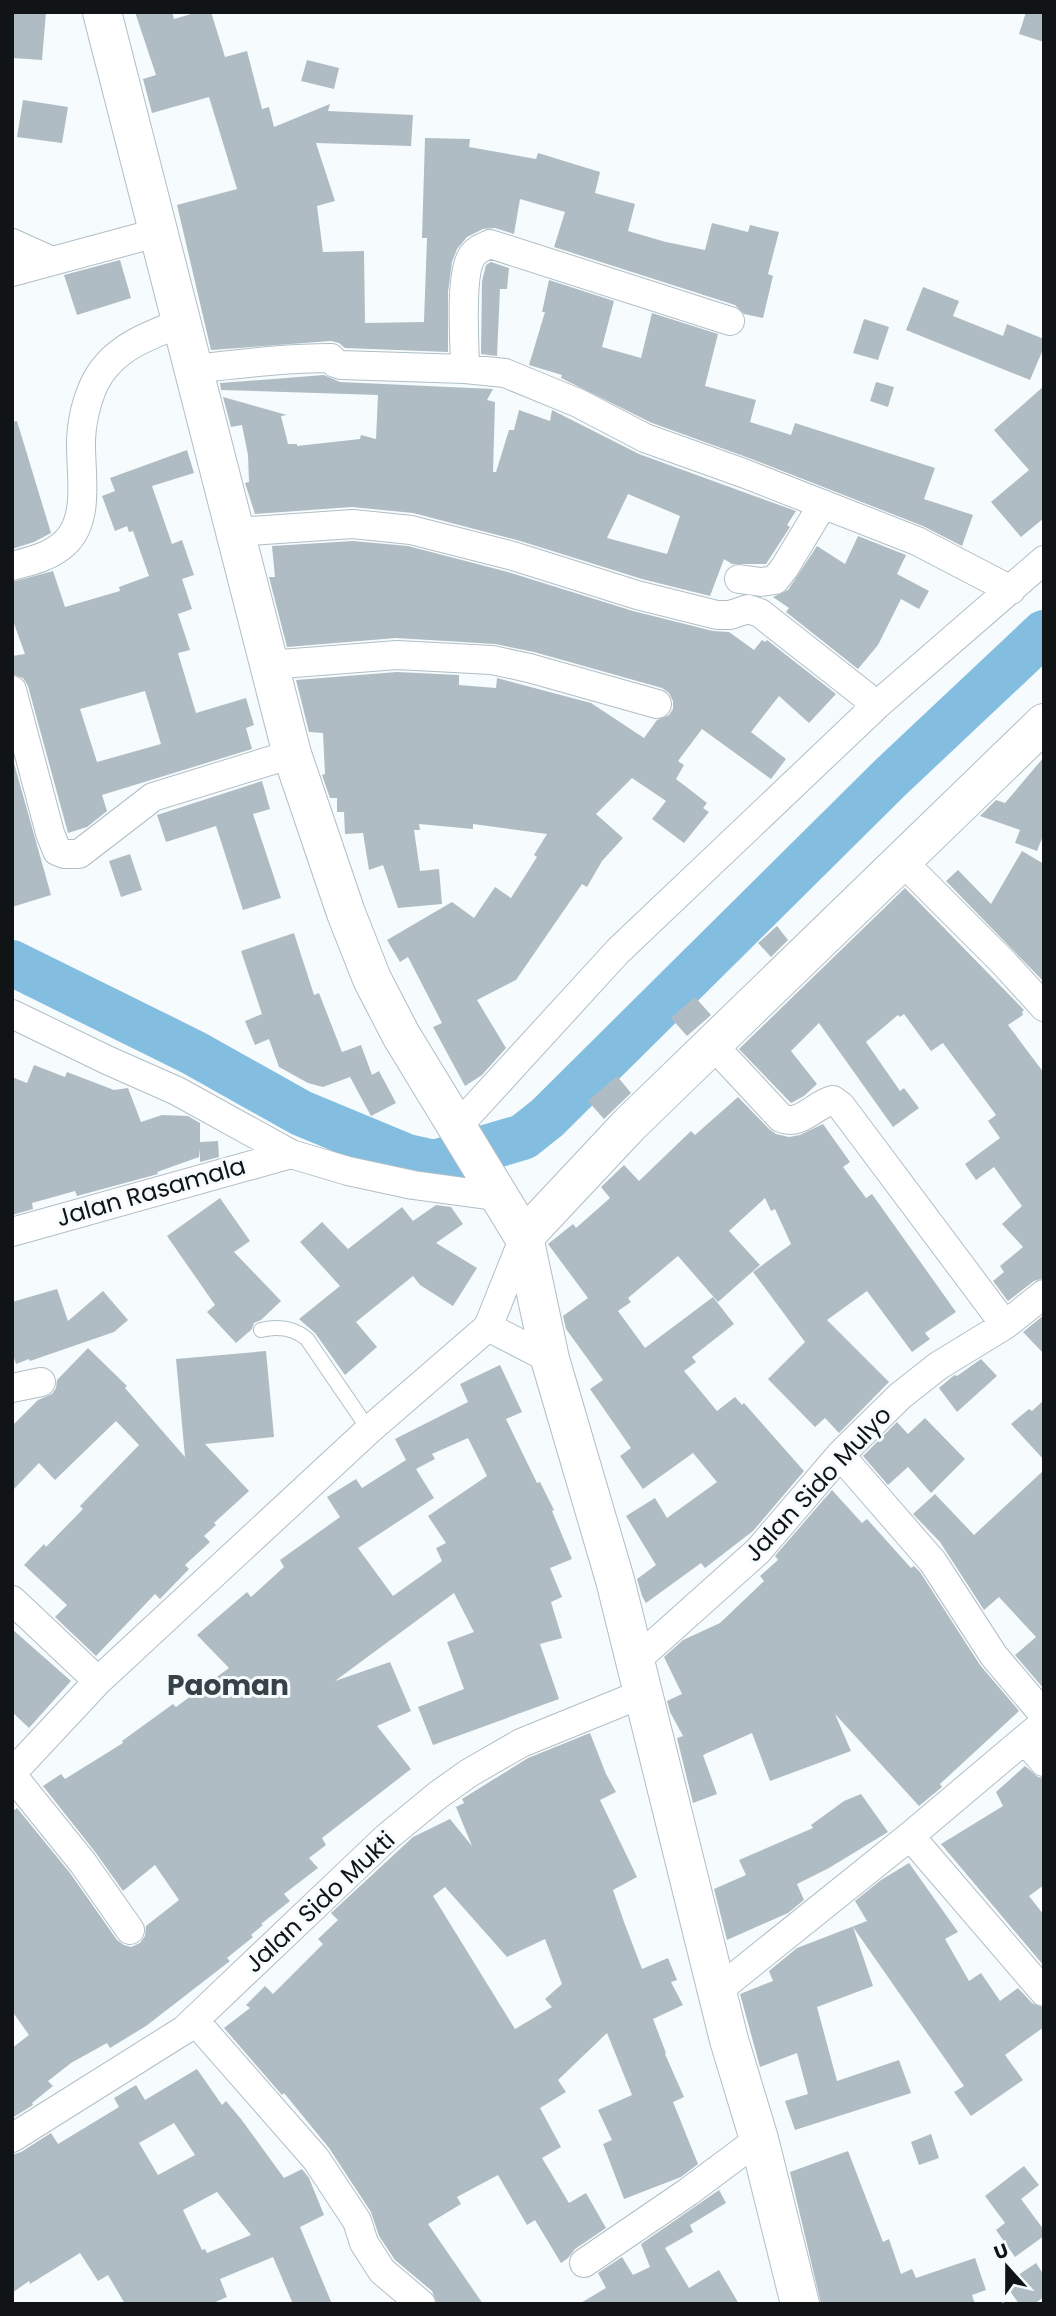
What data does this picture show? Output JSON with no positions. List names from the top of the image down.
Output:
{
  "streets": {
    "street": ["Jalan Rasamala", "Jalan Sido Mulyo", "Jalan Sido Mukti"]
  },
  "crossings": [
    ["Jalan Sido Mulyo", "Jalan Sido Mukti"]
  ],
  "districts": ["Paoman"],
  "north": "top"
}
